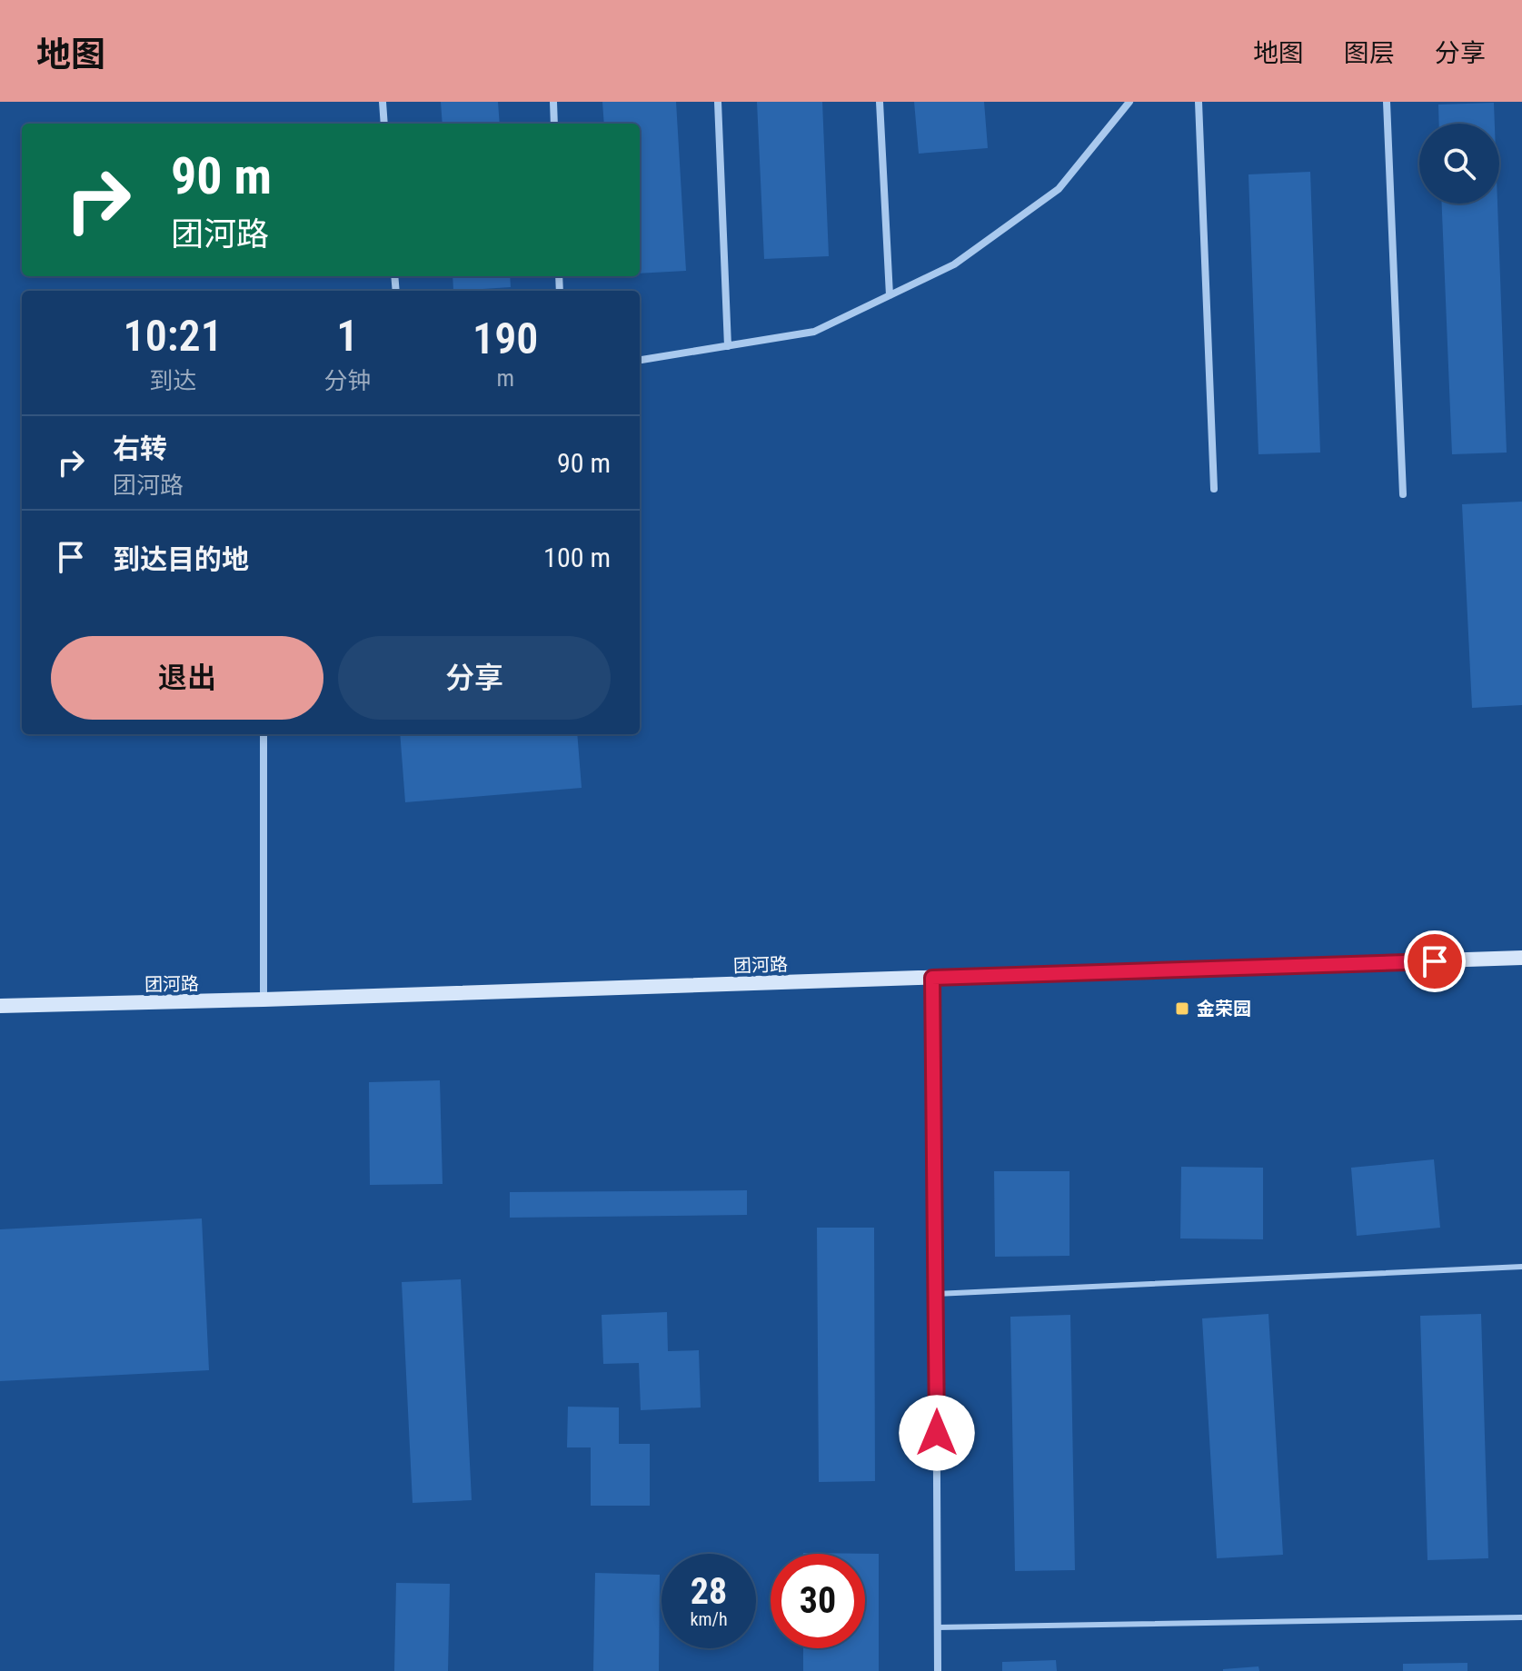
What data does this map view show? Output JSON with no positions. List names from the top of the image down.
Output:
{
  "streets": {
    "street": ["团河路"]
  },
  "places": {
    "transit": ["金荣园"]
  },
  "page": {
    "header": "地图",
    "nav": ["地图", "图层", "分享"],
    "turn": ["90 m", "团河路"],
    "eta": [
      "10:21",
      "到达",
      "1",
      "分钟",
      "190",
      "m"
    ],
    "list": [
      {
        "name": "右转",
        "note": "团河路",
        "value": "90 m"
      },
      {
        "name": "到达目的地",
        "value": "100 m"
      }
    ],
    "buttons": ["退出", "分享"],
    "speed": "28 km/h",
    "limit": "30"
  }
}
